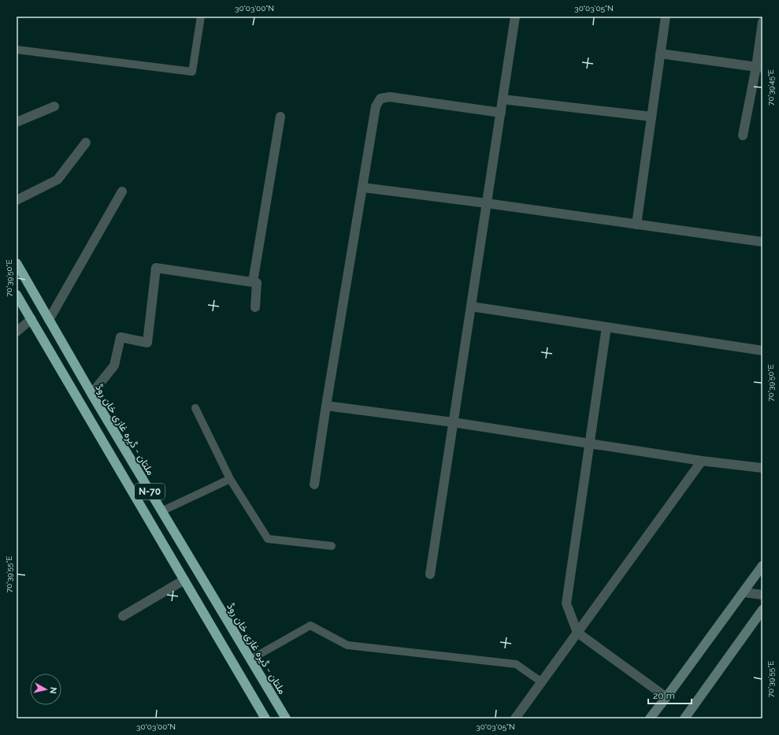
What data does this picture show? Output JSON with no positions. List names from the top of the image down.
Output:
{
  "streets": {
    "highway": ["ملتان - ڈیرہ غازی خان روڈ", "N-70"]
  },
  "scale_bar": "20 m",
  "north": "right",
  "coordinates": [
    "30°03'00\"N",
    "30°03'05\"N",
    "70°39'45\"E",
    "70°39'50\"E",
    "70°39'55\"E"
  ]
}
